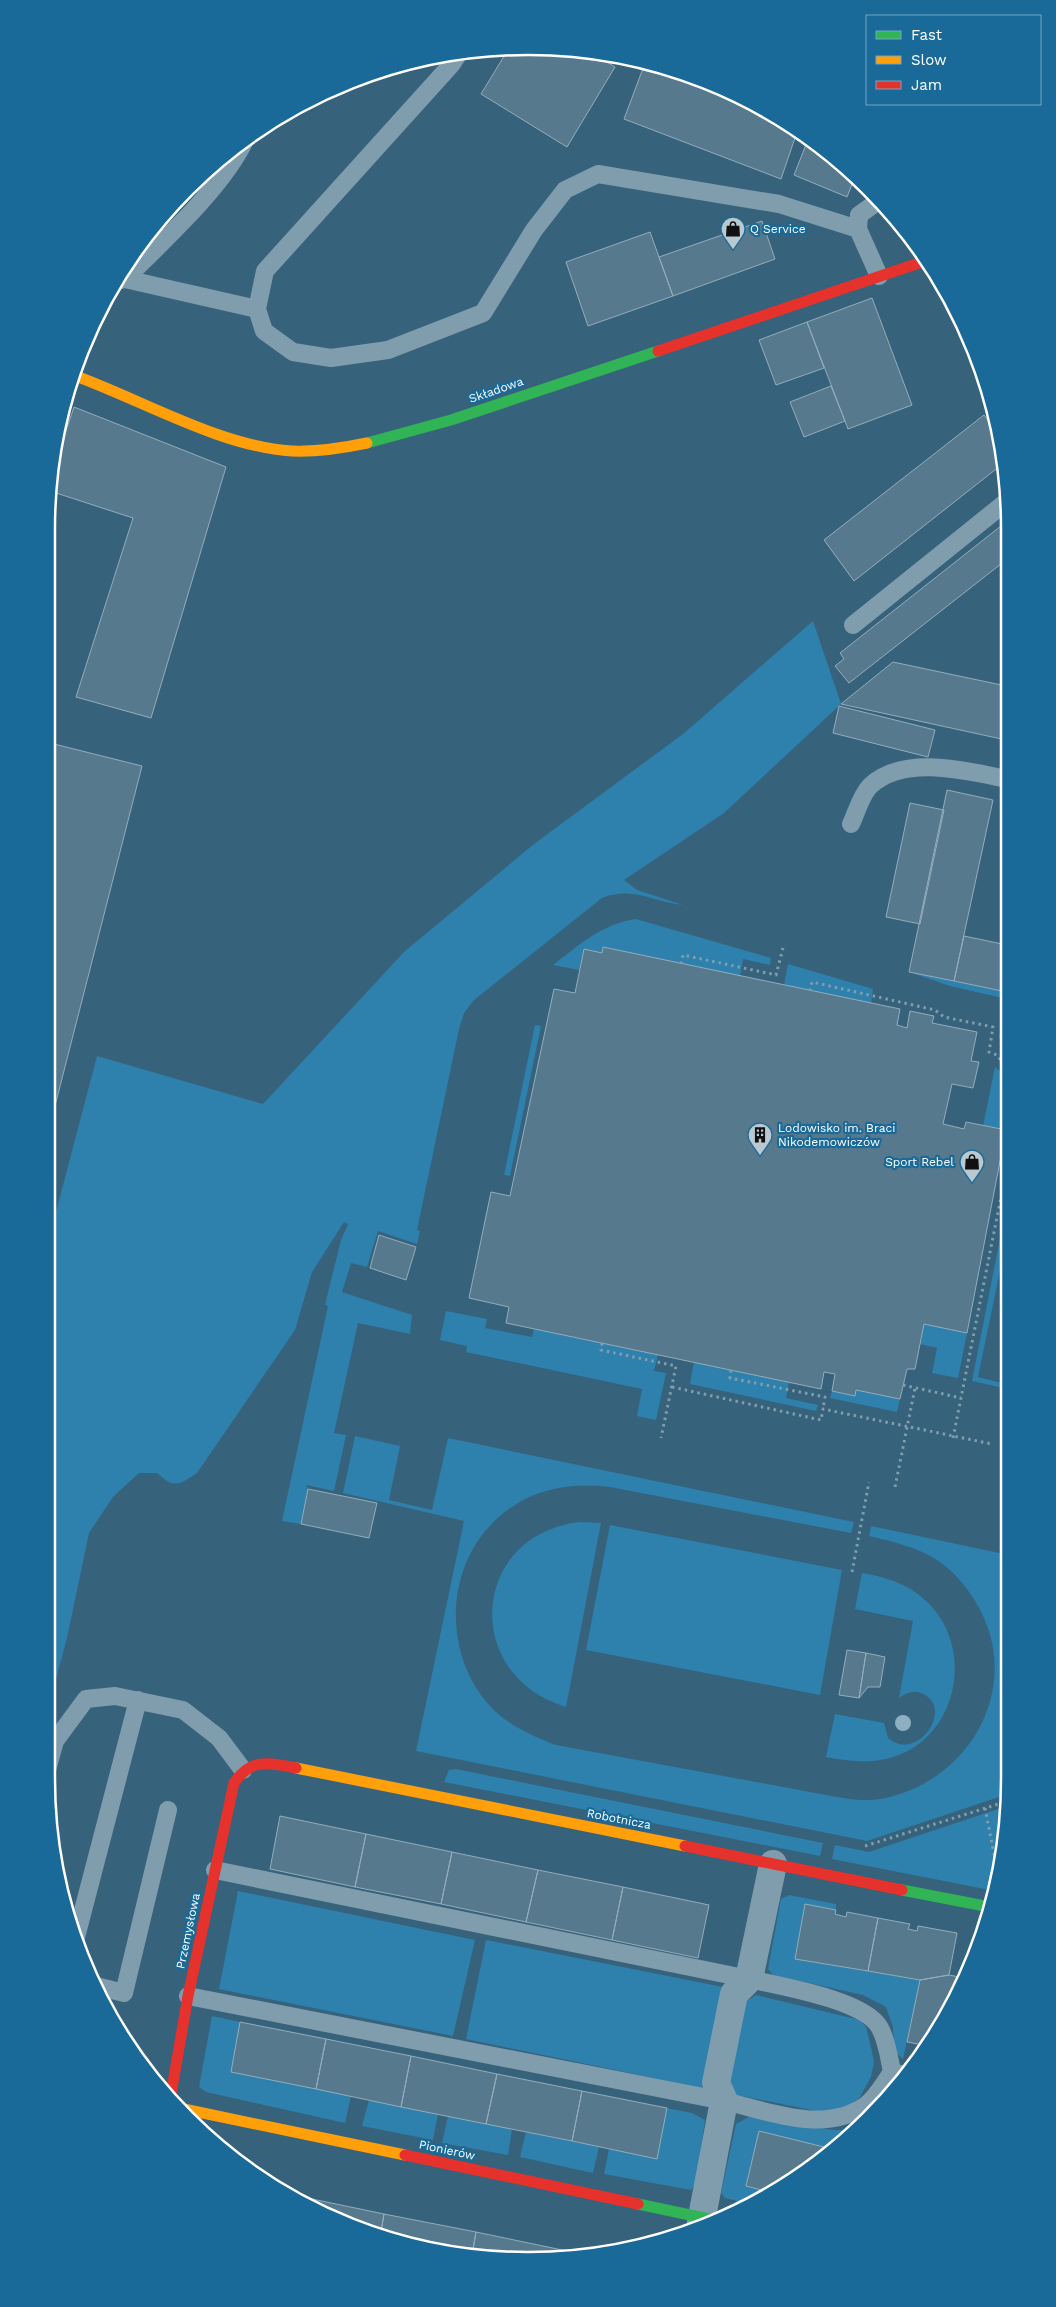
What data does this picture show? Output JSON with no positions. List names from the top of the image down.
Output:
{
  "streets": {
    "street": [
      "Składowa",
      "Robotnicza",
      "Przemysłowa",
      "Pionierów"
    ]
  },
  "crossings": [
    ["Robotnicza", "Przemysłowa"]
  ],
  "places": {
    "shop": ["Q Service", "Sport Rebel"],
    "building": ["Lodowisko im. Braci Nikodemowiczów"]
  },
  "legend": ["Fast", "Slow", "Jam"]
}
